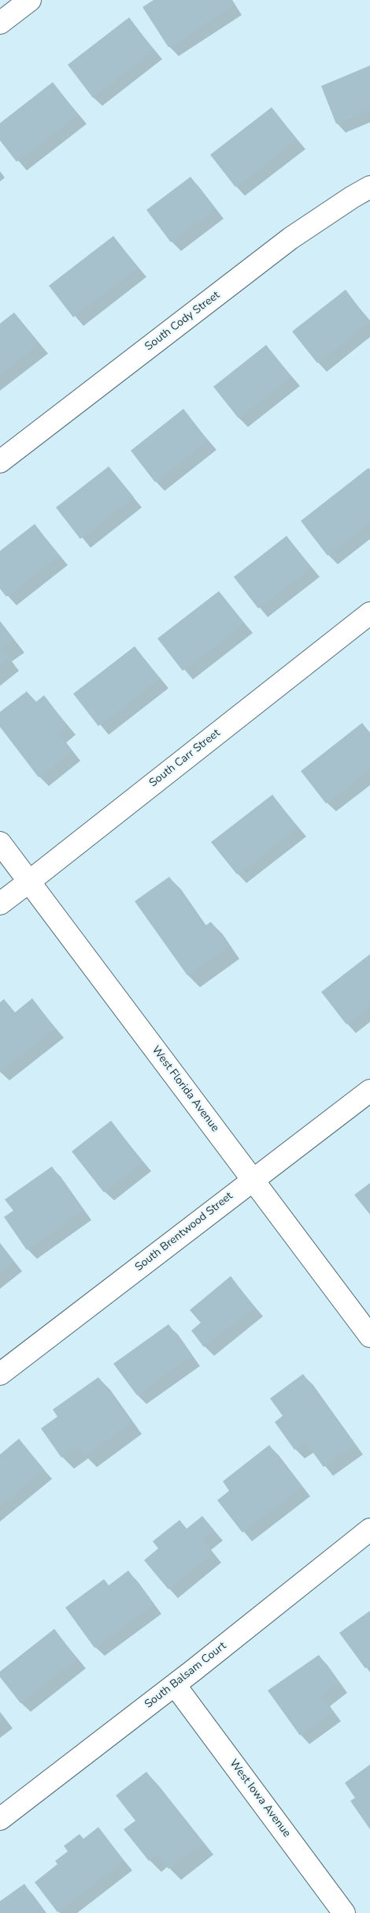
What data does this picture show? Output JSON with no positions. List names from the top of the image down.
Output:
{
  "streets": {
    "street": [
      "South Cody Street",
      "South Carr Street",
      "West Florida Avenue",
      "South Brentwood Street",
      "South Balsam Court",
      "West Iowa Avenue"
    ]
  },
  "crossings": [
    ["South Carr Street", "West Florida Avenue"],
    ["West Florida Avenue", "South Brentwood Street"],
    ["South Balsam Court", "West Iowa Avenue"]
  ]
}
